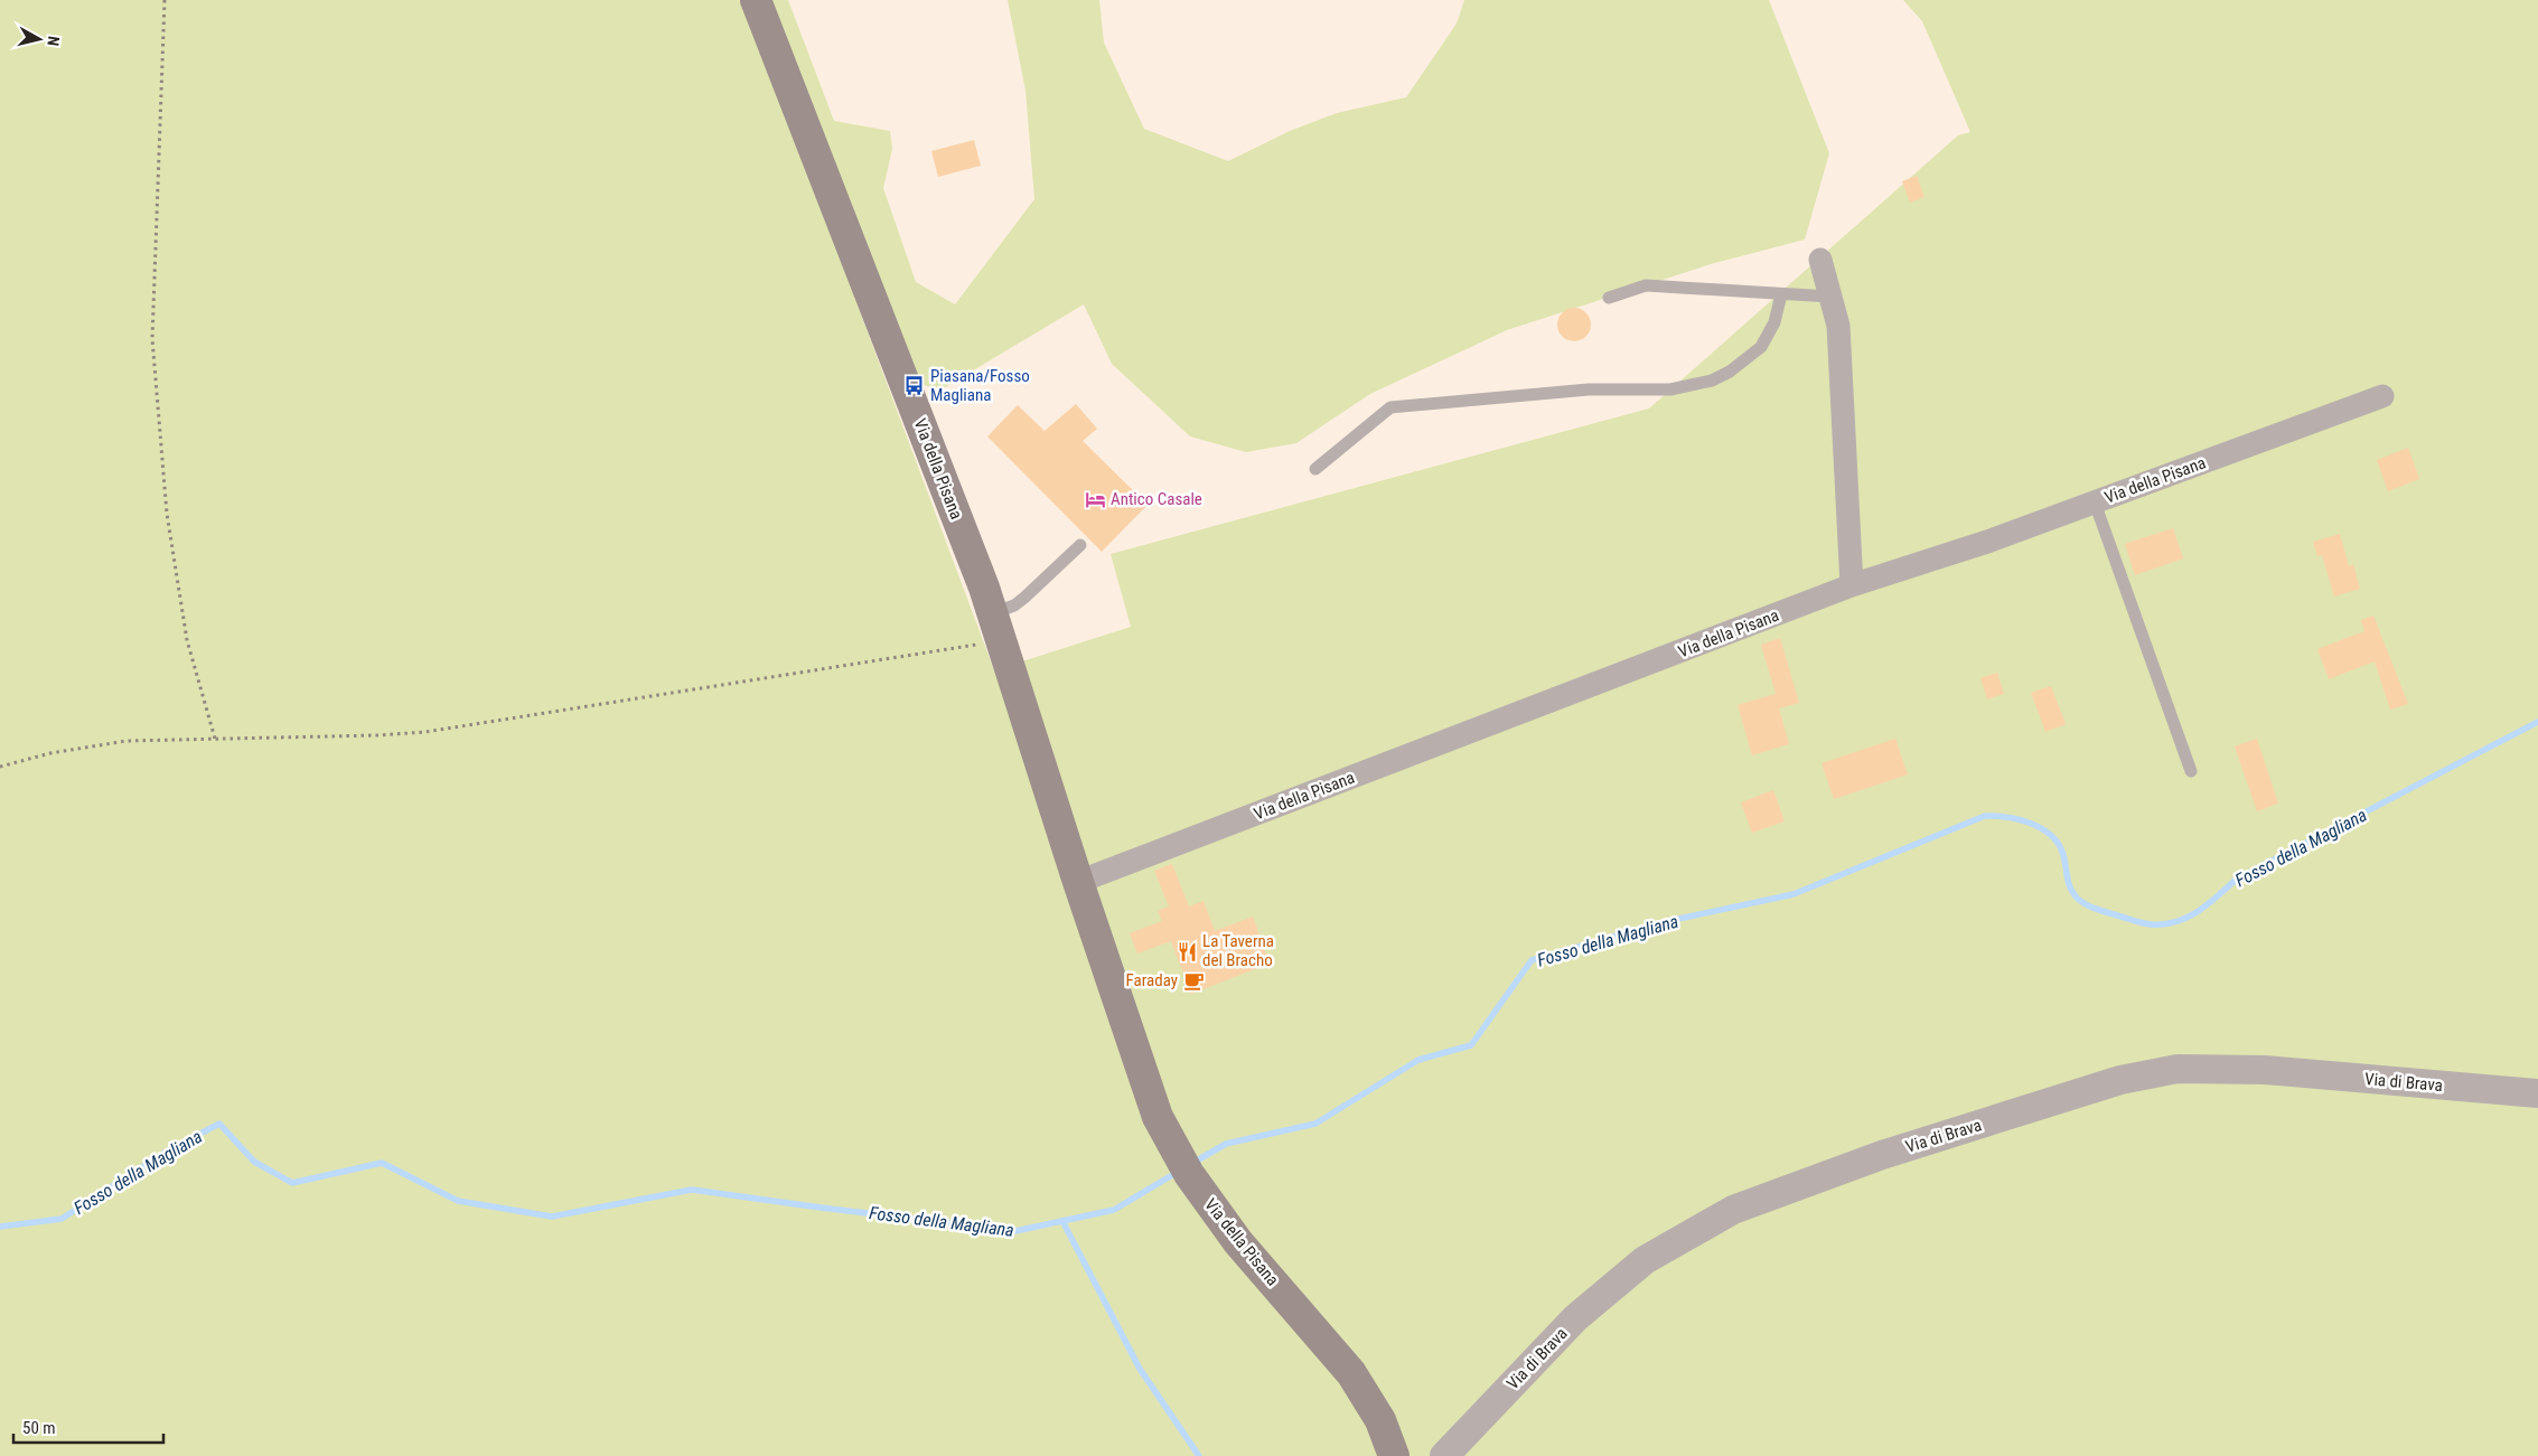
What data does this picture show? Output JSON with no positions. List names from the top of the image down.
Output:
{
  "streets": {
    "main road": ["Via della Pisana"],
    "street": ["Via di Brava"]
  },
  "water": ["Fosso della Magliana"],
  "places": {
    "bus stop": ["Piasana/Fosso Magliana"],
    "hotel": ["Antico Casale"],
    "restaurant": ["La Taverna del Bracho"],
    "cafe": ["Faraday"]
  },
  "scale_bar": "50 m",
  "north": "right"
}
